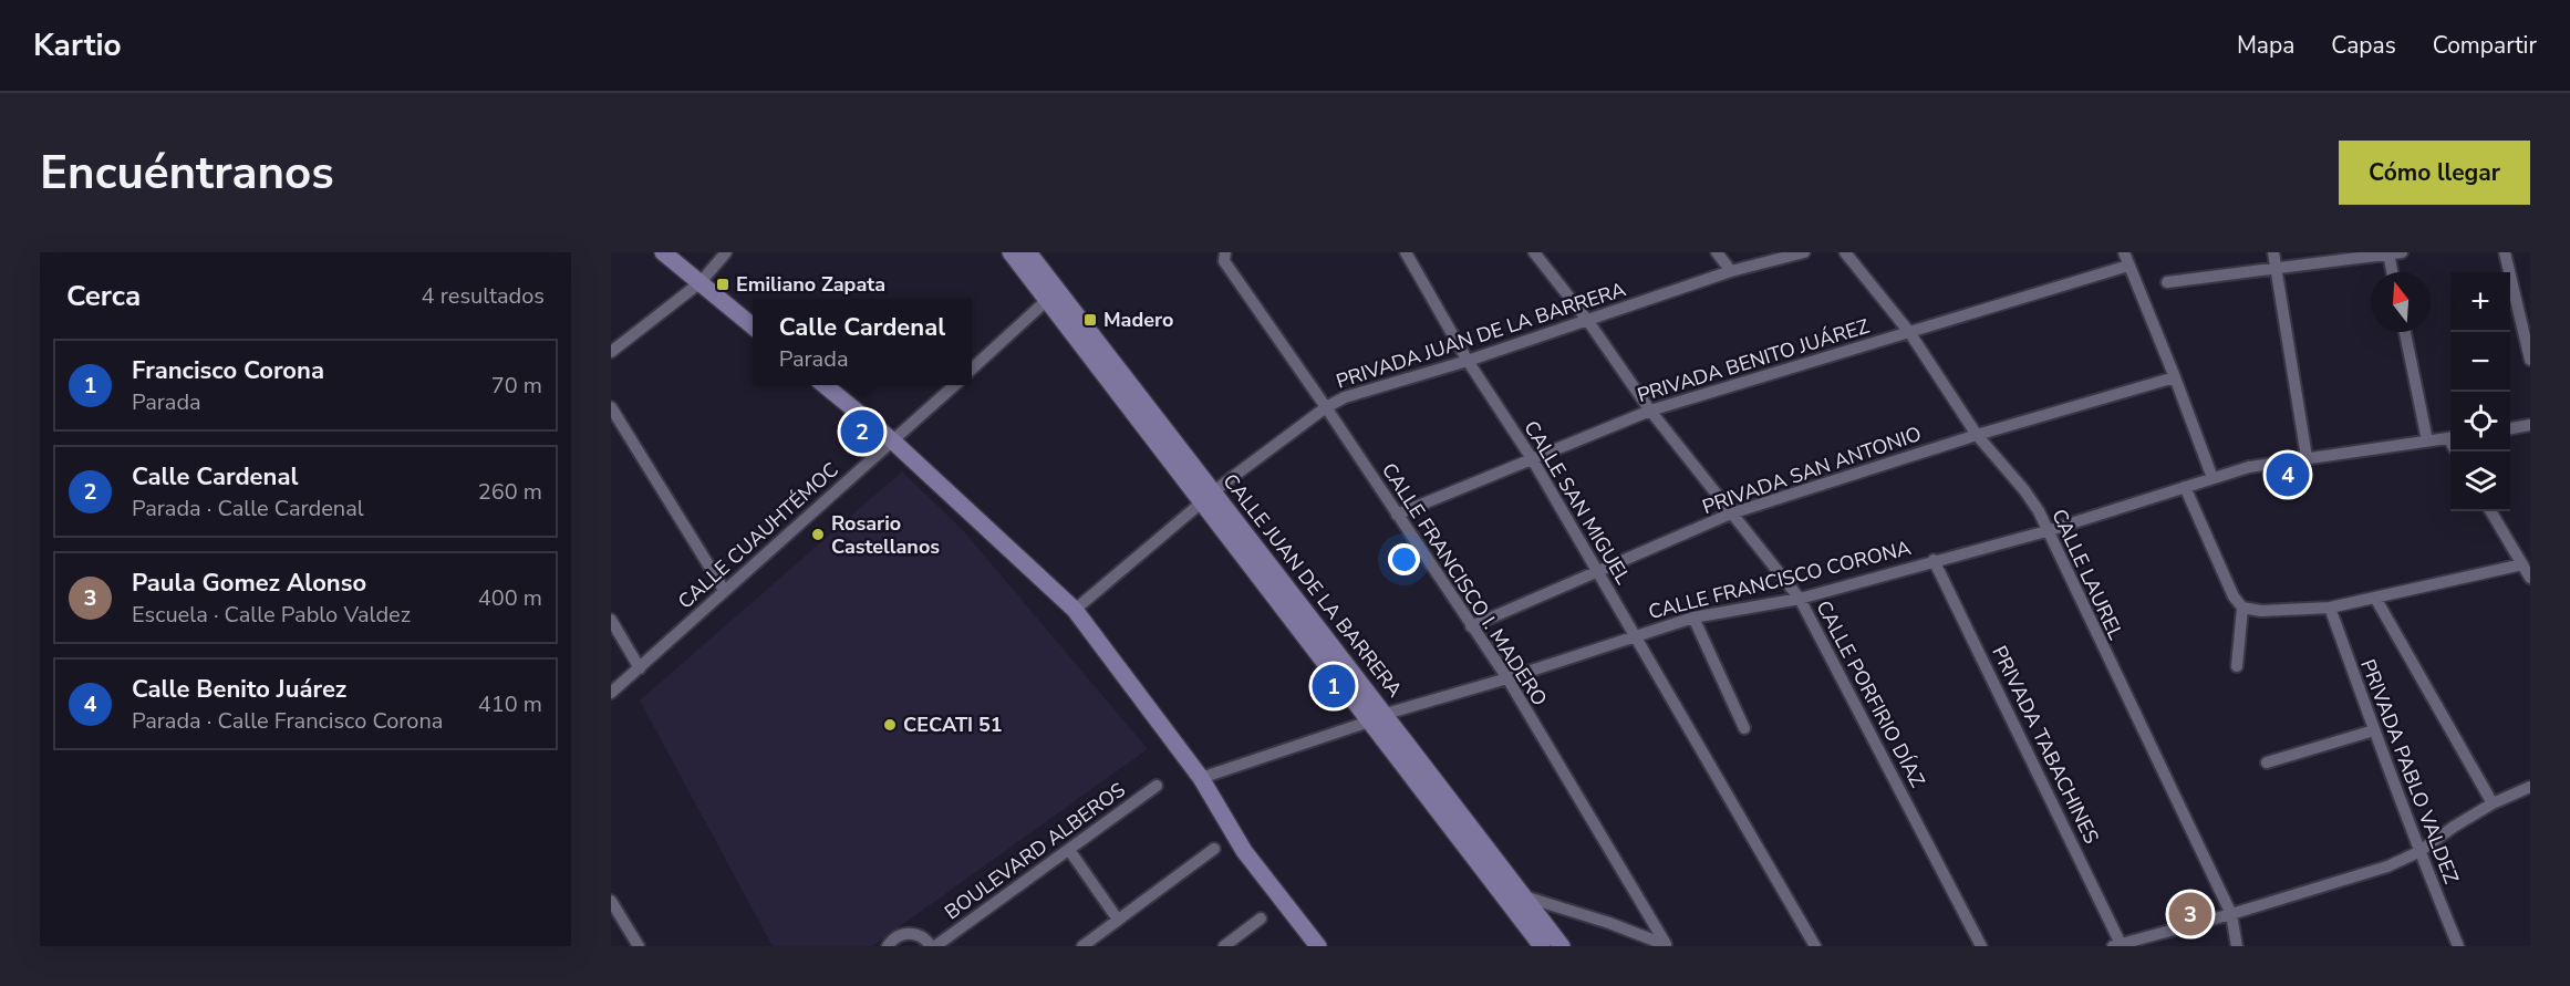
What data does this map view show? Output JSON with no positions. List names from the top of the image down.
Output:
{
  "streets": {
    "main road": ["CALLE JUAN DE LA BARRERA"],
    "street": [
      "PRIVADA JUAN DE LA BARRERA",
      "PRIVADA BENITO JUÁREZ",
      "PRIVADA SAN ANTONIO",
      "CALLE SAN MIGUEL",
      "CALLE CUAUHTÉMOC",
      "CALLE LAUREL",
      "CALLE FRANCISCO CORONA",
      "CALLE FRANCISCO I. MADERO",
      "CALLE PORFIRIO DÍAZ",
      "PRIVADA TABACHINES",
      "PRIVADA PABLO VALDEZ",
      "BOULEVARD ALBEROS"
    ]
  },
  "crossings": [
    ["PRIVADA JUAN DE LA BARRERA", "CALLE SAN MIGUEL"],
    ["PRIVADA JUAN DE LA BARRERA", "CALLE FRANCISCO I. MADERO"],
    ["PRIVADA JUAN DE LA BARRERA", "CALLE JUAN DE LA BARRERA"],
    ["PRIVADA JUAN DE LA BARRERA", "CALLE PORFIRIO DÍAZ"],
    ["PRIVADA BENITO JUÁREZ", "CALLE SAN MIGUEL"],
    ["PRIVADA BENITO JUÁREZ", "CALLE LAUREL"],
    ["PRIVADA BENITO JUÁREZ", "CALLE FRANCISCO I. MADERO"],
    ["PRIVADA BENITO JUÁREZ", "CALLE PORFIRIO DÍAZ"],
    ["PRIVADA SAN ANTONIO", "CALLE SAN MIGUEL"],
    ["PRIVADA SAN ANTONIO", "CALLE LAUREL"],
    ["PRIVADA SAN ANTONIO", "CALLE FRANCISCO I. MADERO"],
    ["PRIVADA SAN ANTONIO", "CALLE PORFIRIO DÍAZ"],
    ["CALLE SAN MIGUEL", "CALLE FRANCISCO CORONA"],
    ["CALLE LAUREL", "CALLE FRANCISCO CORONA"],
    ["CALLE FRANCISCO CORONA", "CALLE FRANCISCO I. MADERO"],
    ["CALLE FRANCISCO CORONA", "CALLE JUAN DE LA BARRERA"],
    ["CALLE FRANCISCO CORONA", "CALLE PORFIRIO DÍAZ"],
    ["CALLE FRANCISCO CORONA", "PRIVADA TABACHINES"]
  ],
  "places": {
    "transit": ["Emiliano Zapata", "Madero"],
    "other": ["Rosario Castellanos", "CECATI 51"]
  },
  "north": "top",
  "page": {
    "header": "Kartio",
    "nav": ["Mapa", "Capas", "Compartir"],
    "buttons": "Cómo llegar",
    "title": "Encuéntranos",
    "heading": ["Cerca", "4 resultados"],
    "map_buttons": ["+", "−"],
    "popup": ["Calle Cardenal", "Parada"],
    "list": [
      {
        "mark": "1",
        "name": "Francisco Corona",
        "note": "Parada",
        "value": "70 m"
      },
      {
        "mark": "2",
        "name": "Calle Cardenal",
        "note": "Parada · Calle Cardenal",
        "value": "260 m"
      },
      {
        "mark": "3",
        "name": "Paula Gomez Alonso",
        "note": "Escuela · Calle Pablo Valdez",
        "value": "400 m"
      },
      {
        "mark": "4",
        "name": "Calle Benito Juárez",
        "note": "Parada · Calle Francisco Corona",
        "value": "410 m"
      }
    ],
    "pins": [
      "2",
      "4",
      "1",
      "3"
    ]
  }
}
